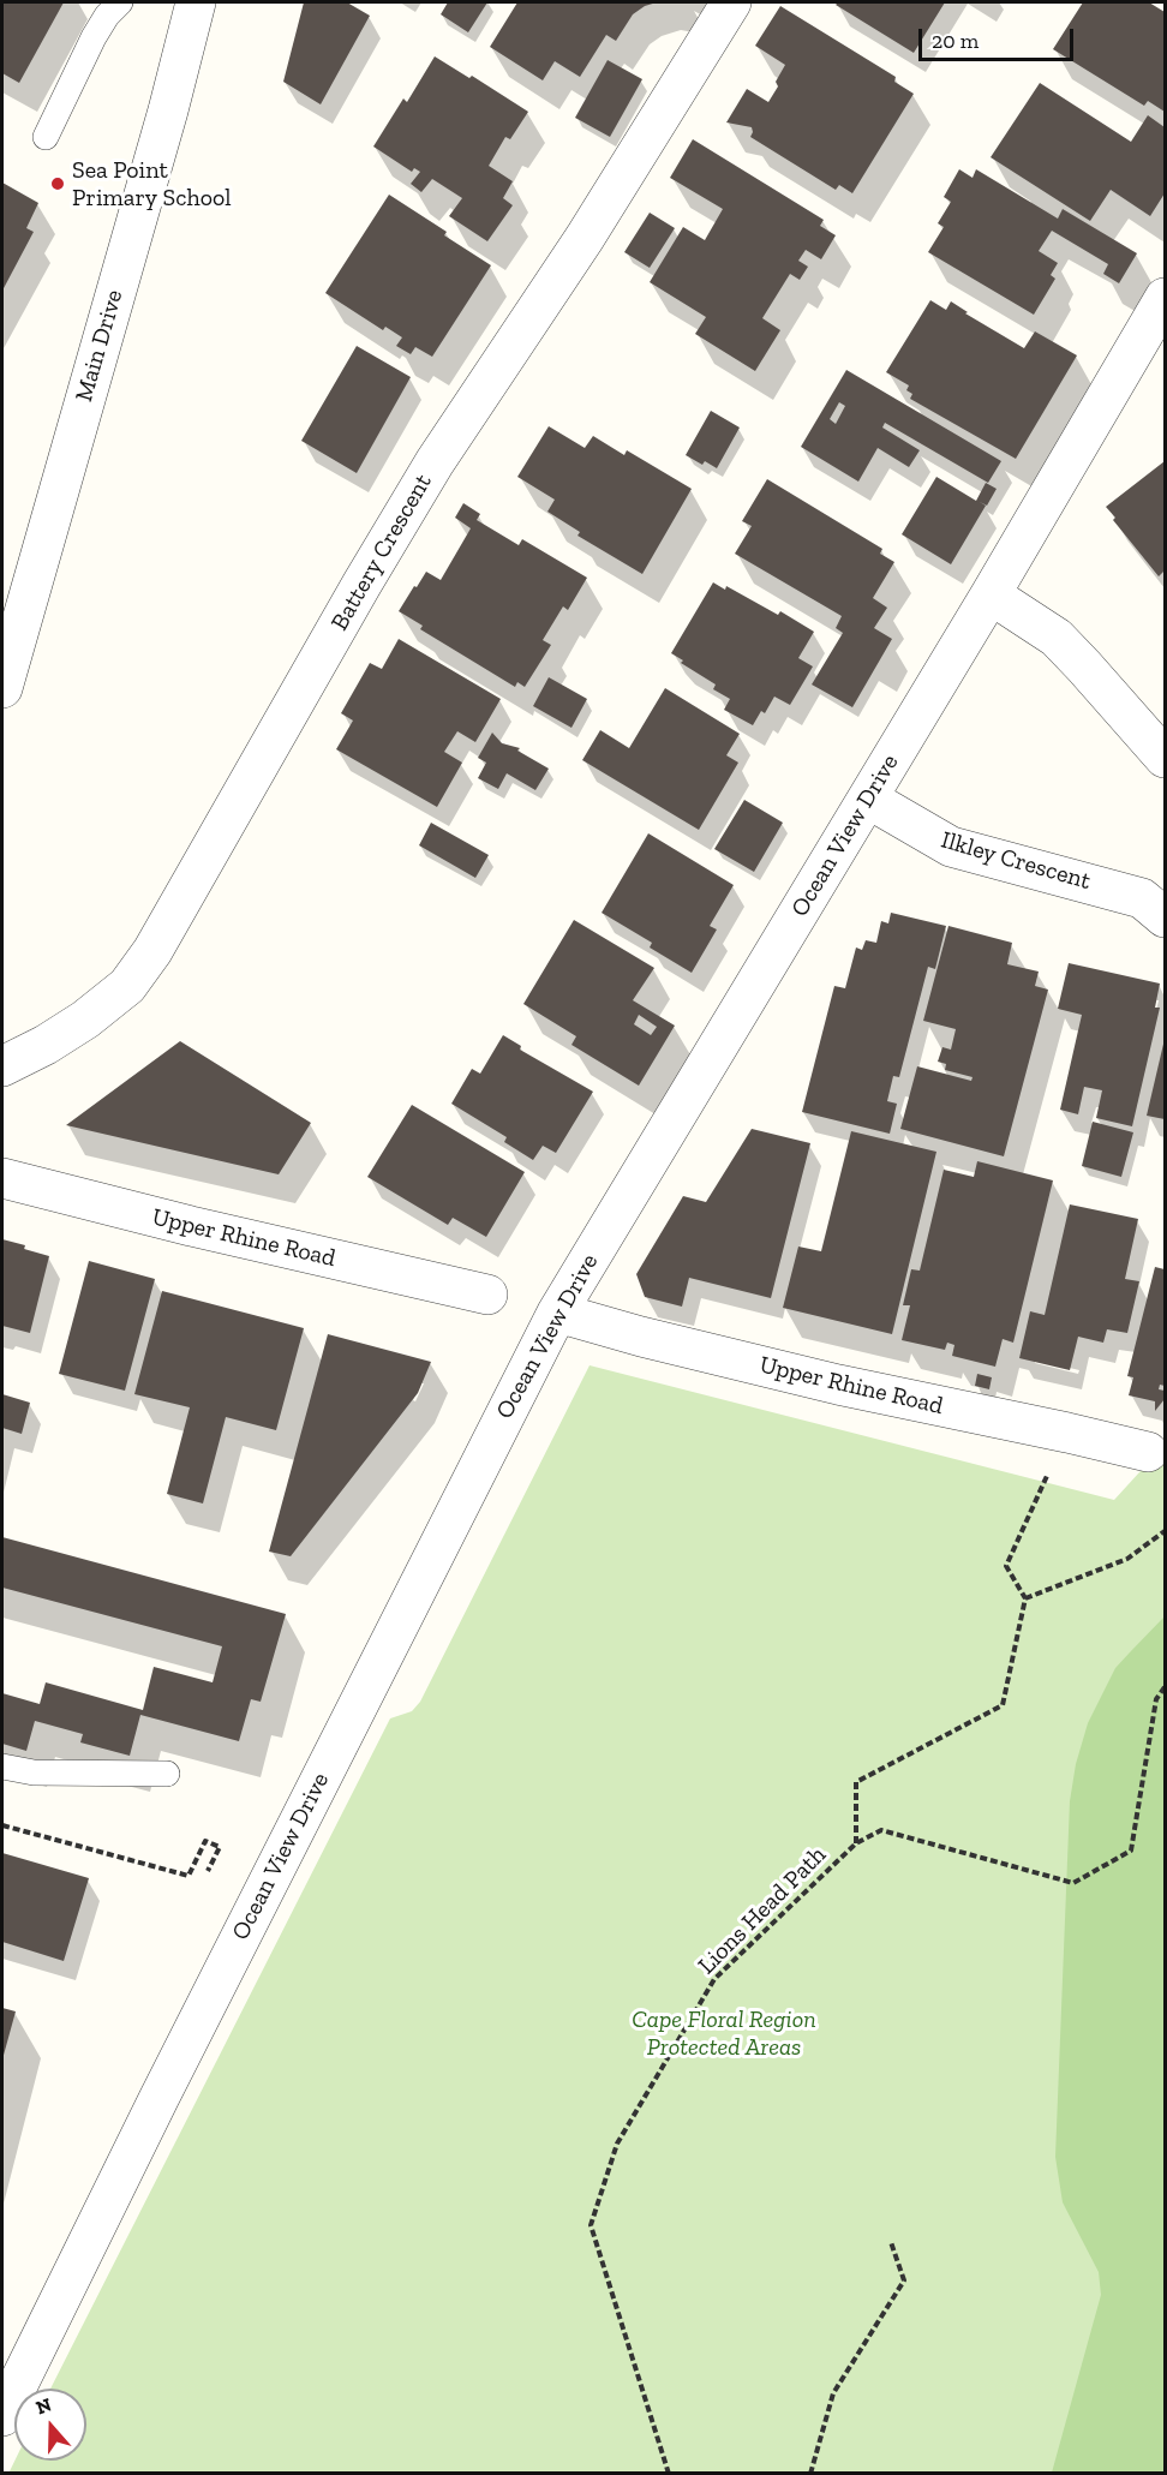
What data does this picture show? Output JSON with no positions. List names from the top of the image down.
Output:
{
  "streets": {
    "street": [
      "Main Drive",
      "Battery Crescent",
      "Ocean View Drive",
      "Ilkley Crescent",
      "Upper Rhine Road"
    ],
    "path": ["Lions Head Path"]
  },
  "crossings": [
    ["Ocean View Drive", "Ilkley Crescent"],
    ["Ocean View Drive", "Upper Rhine Road"]
  ],
  "parks": ["Cape Floral Region Protected Areas"],
  "places": ["Sea Point Primary School"],
  "scale_bar": "20 m",
  "north": "top"
}
